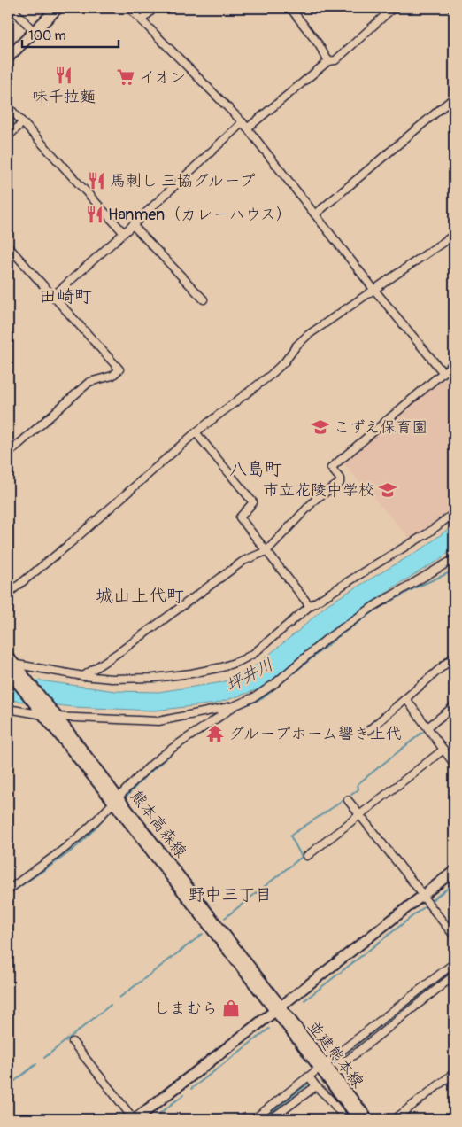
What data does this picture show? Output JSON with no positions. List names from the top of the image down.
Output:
{
  "streets": {
    "main road": ["熊本高森線"],
    "street": ["並建熊本線"]
  },
  "crossings": [
    ["熊本高森線", "並建熊本線"]
  ],
  "districts": [
    "田崎町",
    "八島町",
    "城山上代町",
    "野中三丁目"
  ],
  "water": ["坪井川"],
  "places": {
    "restaurant": ["味千拉麵", "馬刺し 三協グループ", "Hanmen（カレーハウス）"],
    "supermarket": ["イオン"],
    "school or university": ["こずえ保育園", "市立花陵中学校"],
    "temple": ["グループホーム響き上代"],
    "shop": ["しまむら"]
  },
  "scale_bar": "100 m"
}
